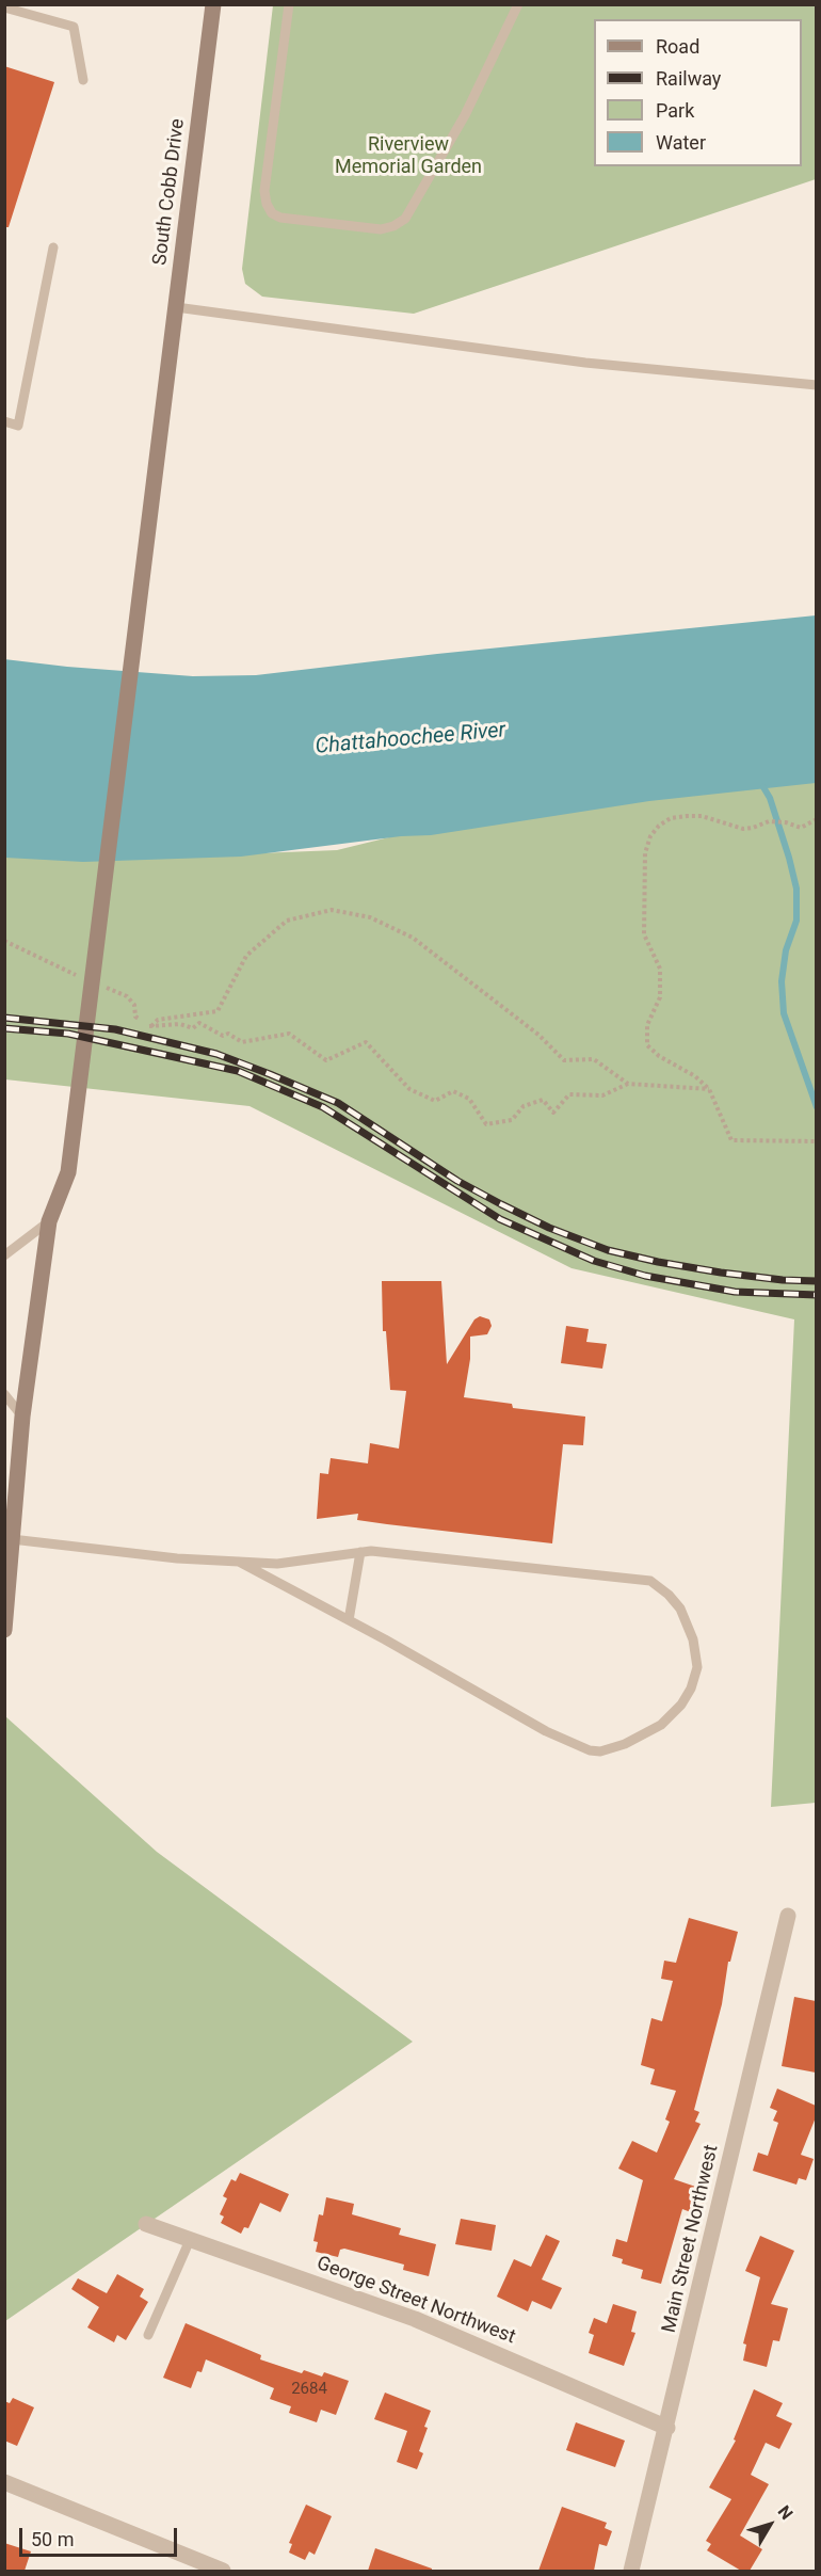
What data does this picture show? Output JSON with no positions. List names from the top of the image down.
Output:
{
  "streets": {
    "main road": ["South Cobb Drive"],
    "street": ["Main Street Northwest", "George Street Northwest"]
  },
  "crossings": [
    ["Main Street Northwest", "George Street Northwest"]
  ],
  "water": ["Chattahoochee River"],
  "parks": ["Riverview Memorial Garden"],
  "house_numbers": ["2684"],
  "legend": [
    "Road",
    "Railway",
    "Park",
    "Water"
  ],
  "scale_bar": "50 m",
  "north": "top right"
}
